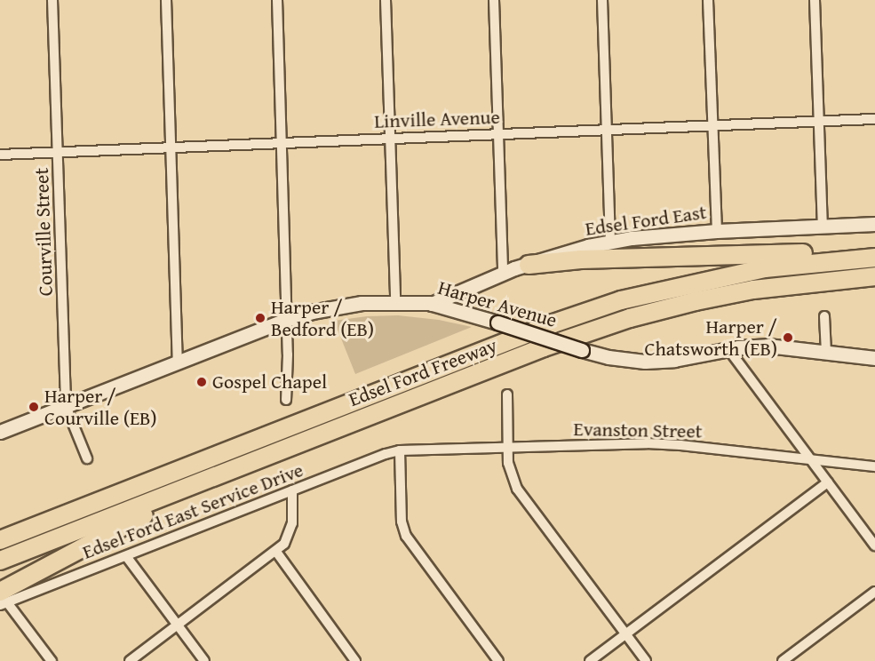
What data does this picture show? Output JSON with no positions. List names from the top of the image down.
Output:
{
  "streets": {
    "highway": ["Edsel Ford Freeway"],
    "main road": ["Edsel Ford East", "Harper Avenue"],
    "street": [
      "Linville Avenue",
      "Courville Street",
      "Evanston Street",
      "Edsel Ford East Service Drive"
    ]
  },
  "crossings": [
    ["Linville Avenue", "Courville Street"],
    ["Edsel Ford East", "Harper Avenue"],
    ["Courville Street", "Harper Avenue"],
    ["Evanston Street", "Edsel Ford East Service Drive"]
  ],
  "places": [
    "Harper / Bedford (EB)",
    "Harper / Chatsworth (EB)",
    "Gospel Chapel",
    "Harper / Courville (EB)"
  ]
}
